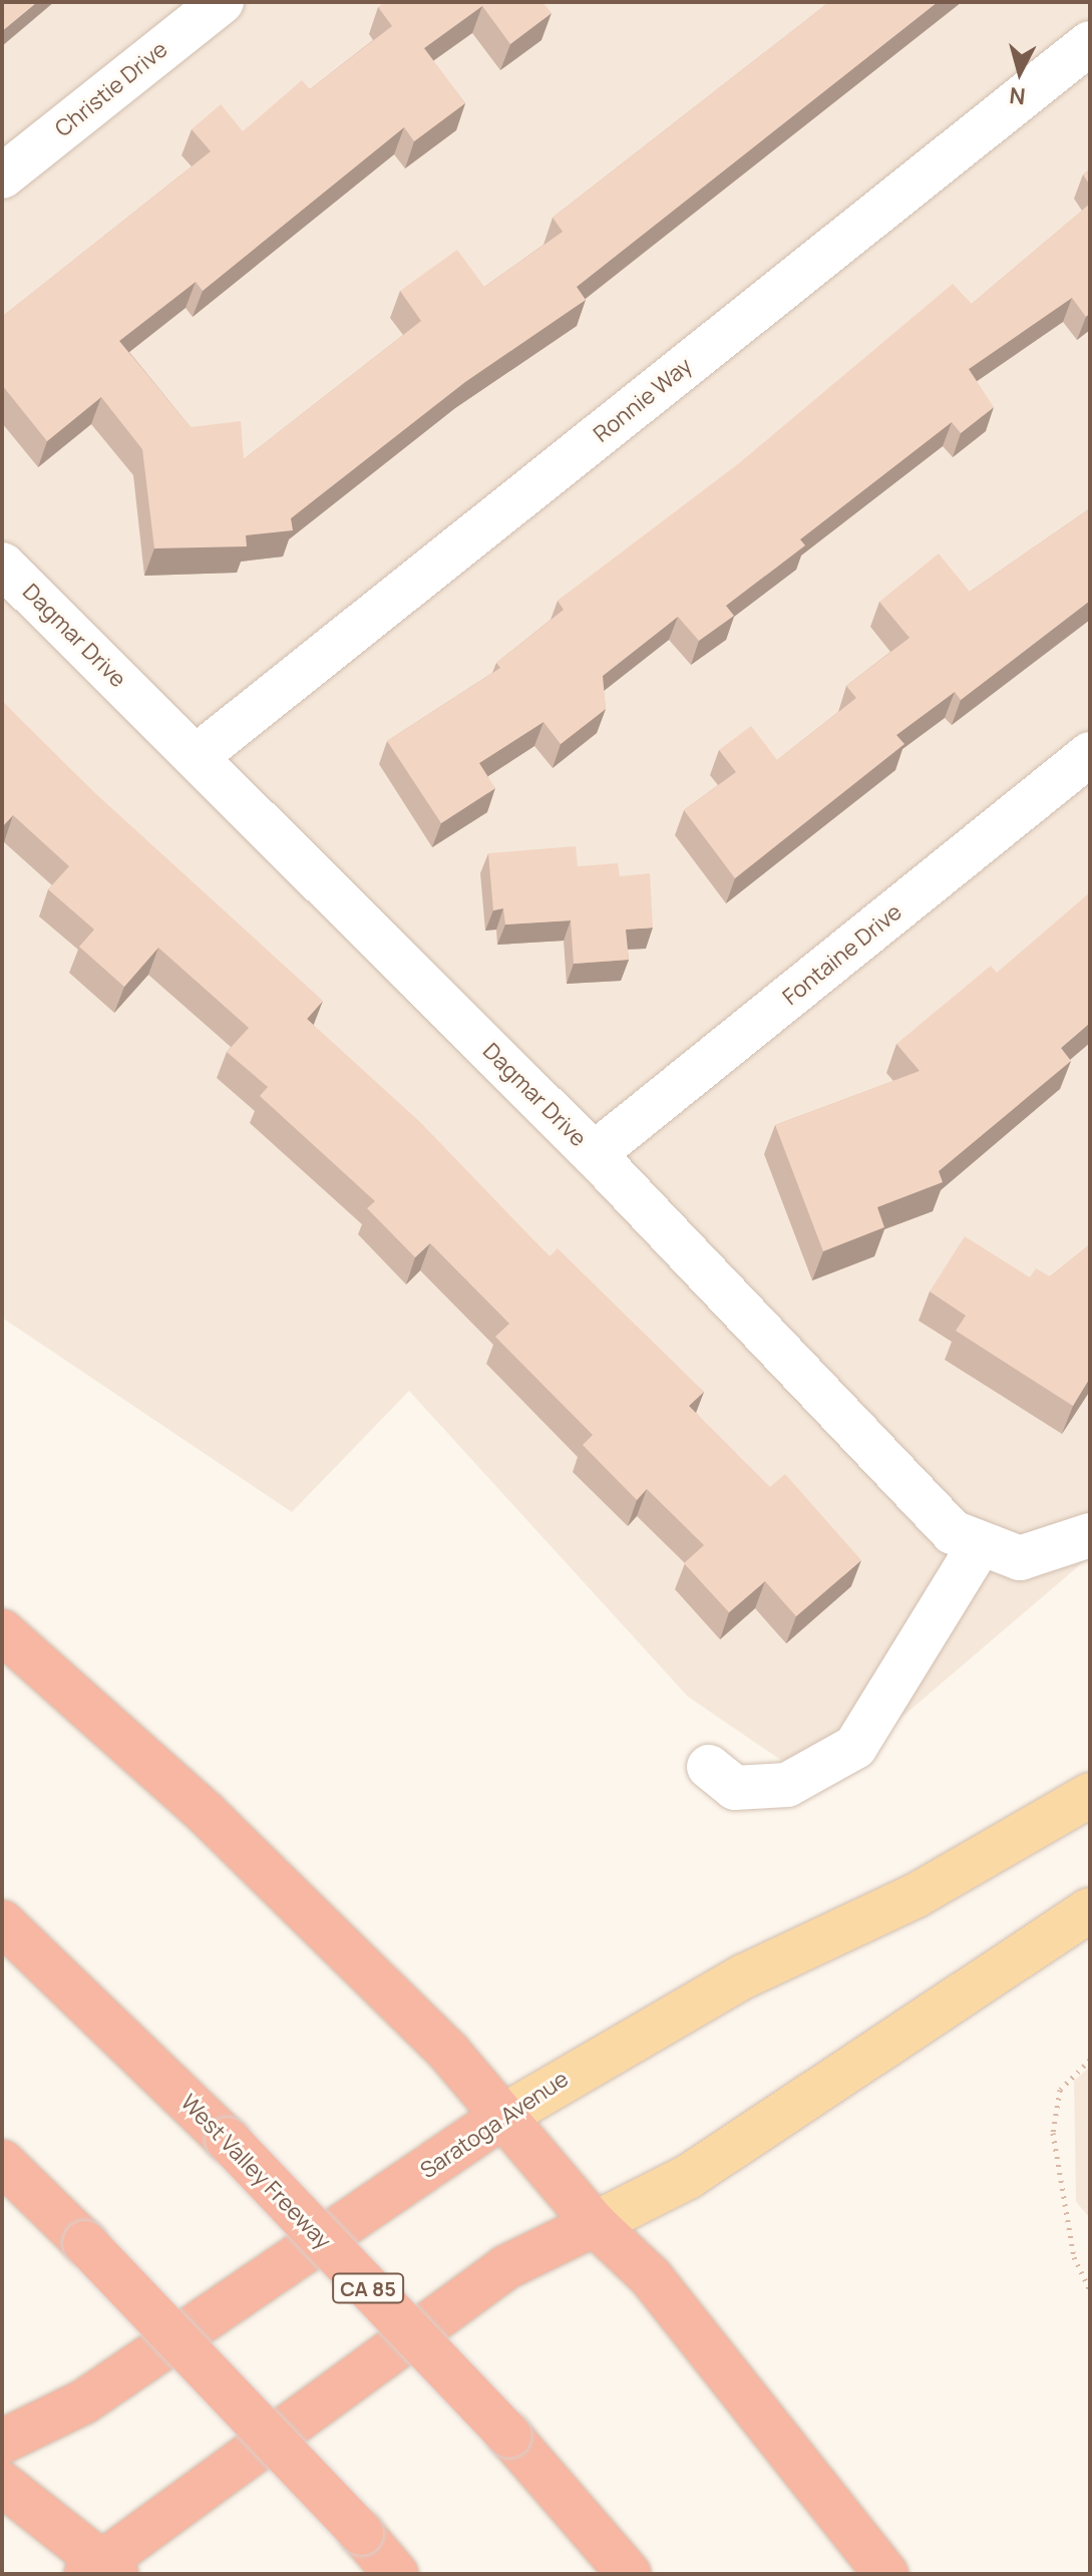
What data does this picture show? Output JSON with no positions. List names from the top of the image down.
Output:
{
  "streets": {
    "highway": ["Saratoga Avenue", "West Valley Freeway", "CA 85"],
    "street": [
      "Christie Drive",
      "Ronnie Way",
      "Dagmar Drive",
      "Fontaine Drive"
    ]
  },
  "crossings": [
    ["Ronnie Way", "Dagmar Drive"],
    ["Dagmar Drive", "Fontaine Drive"]
  ],
  "north": "bottom"
}
